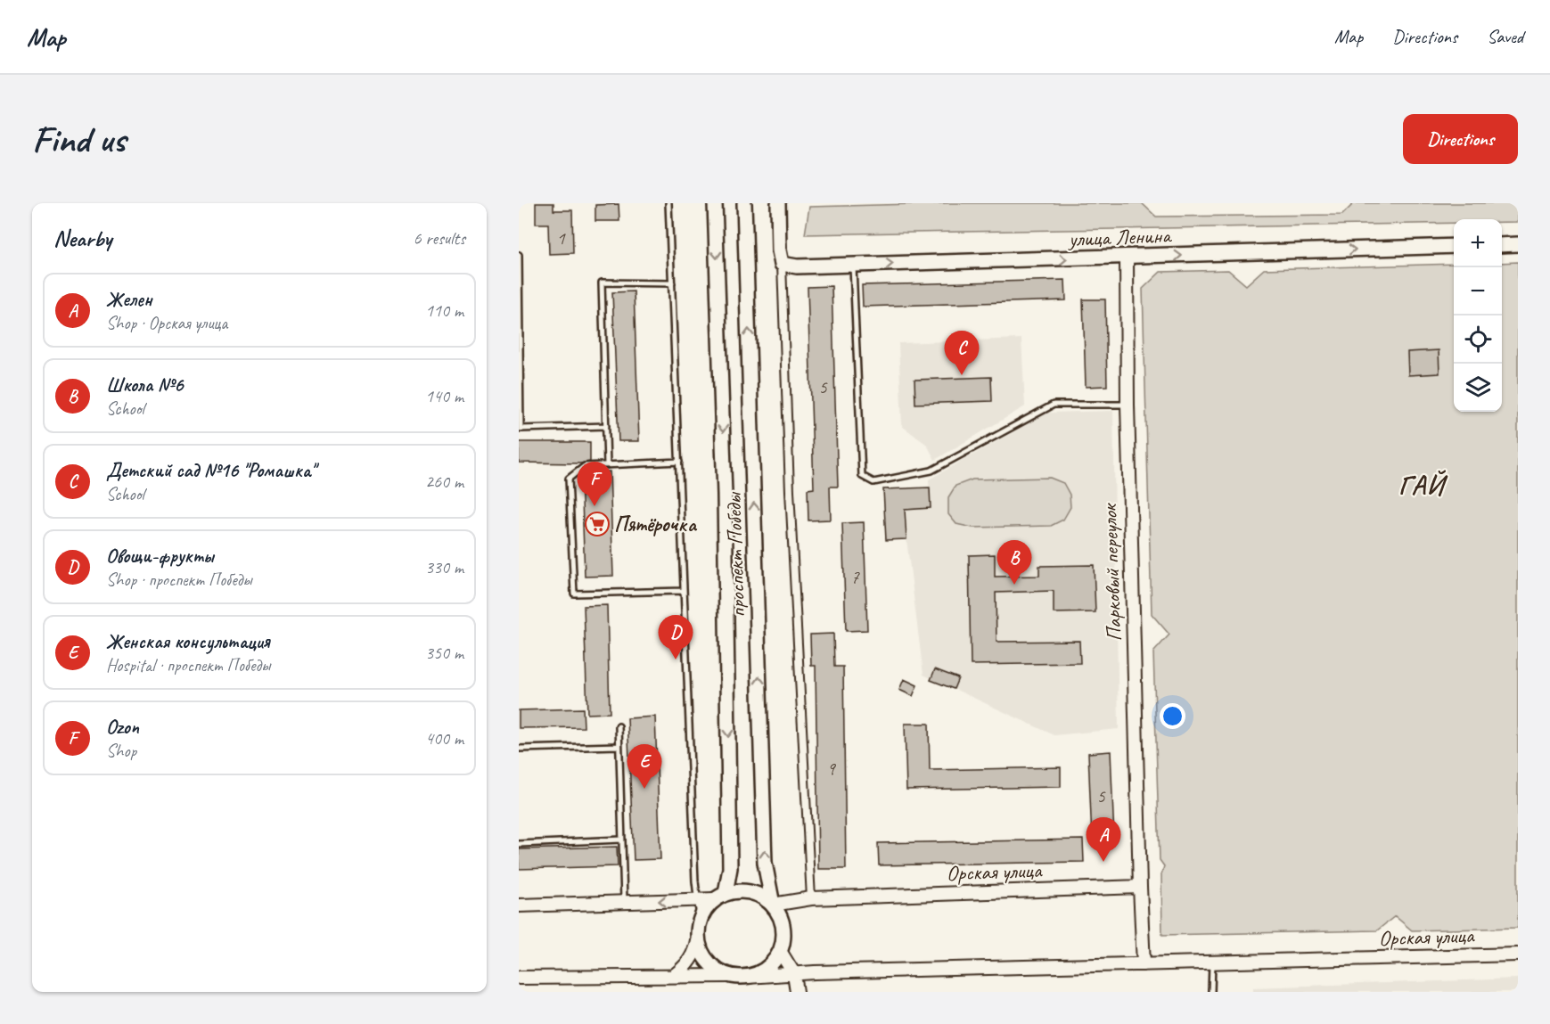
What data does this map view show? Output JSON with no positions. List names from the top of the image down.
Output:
{
  "streets": {
    "main road": ["улица Ленина", "проспект Победы"],
    "street": ["Парковый переулок", "Орская улица"]
  },
  "crossings": [
    ["улица Ленина", "Парковый переулок"],
    ["проспект Победы", "Орская улица"],
    ["Парковый переулок", "Орская улица"]
  ],
  "one_way": ["улица Ленина"],
  "districts": ["ГАЙ"],
  "places": {
    "supermarket": ["Пятёрочка"]
  },
  "house_numbers": [
    "1",
    "5",
    "7",
    "9",
    "5"
  ],
  "page": {
    "header": "Map",
    "nav": ["Map", "Directions", "Saved"],
    "buttons": "Directions",
    "title": "Find us",
    "heading": ["Nearby", "6 results"],
    "map_buttons": ["+", "−"],
    "list": [
      {
        "mark": "A",
        "name": "Желен",
        "note": "Shop · Орская улица",
        "value": "110 m"
      },
      {
        "mark": "B",
        "name": "Школа №6",
        "note": "School",
        "value": "140 m"
      },
      {
        "mark": "C",
        "name": "Детский сад №16 \"Ромашка\"",
        "note": "School",
        "value": "260 m"
      },
      {
        "mark": "D",
        "name": "Овощи-фрукты",
        "note": "Shop · проспект Победы",
        "value": "330 m"
      },
      {
        "mark": "E",
        "name": "Женская консультация",
        "note": "Hospital · проспект Победы",
        "value": "350 m"
      },
      {
        "mark": "F",
        "name": "Ozon",
        "note": "Shop",
        "value": "400 m"
      }
    ],
    "pins": [
      "C",
      "F",
      "B",
      "D",
      "E",
      "A"
    ]
  }
}
